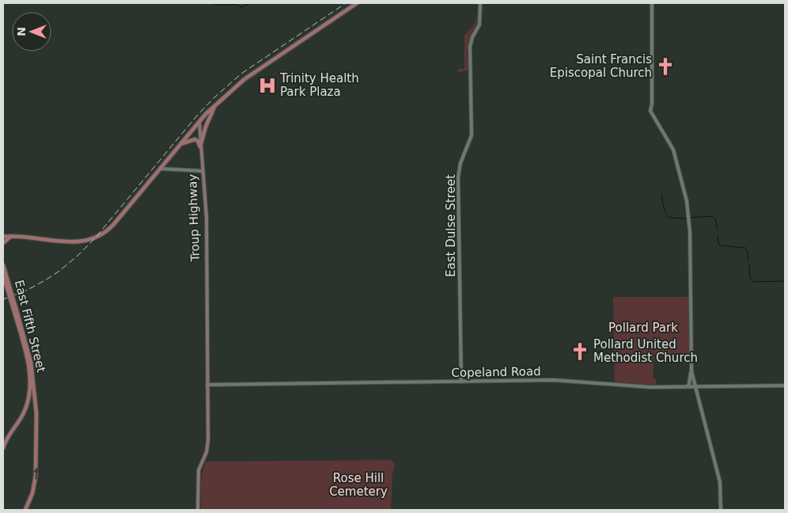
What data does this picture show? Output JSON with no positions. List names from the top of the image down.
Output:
{
  "streets": {
    "main road": ["Troup Highway", "East Fifth Street"],
    "street": ["East Dulse Street", "Copeland Road"]
  },
  "crossings": [
    ["Troup Highway", "Copeland Road"],
    ["East Dulse Street", "Copeland Road"]
  ],
  "parks": ["Pollard Park", "Rose Hill Cemetery"],
  "places": {
    "church": ["Saint Francis Episcopal Church", "Pollard United Methodist Church"],
    "hospital": ["Trinity Health Park Plaza"]
  },
  "north": "left"
}
